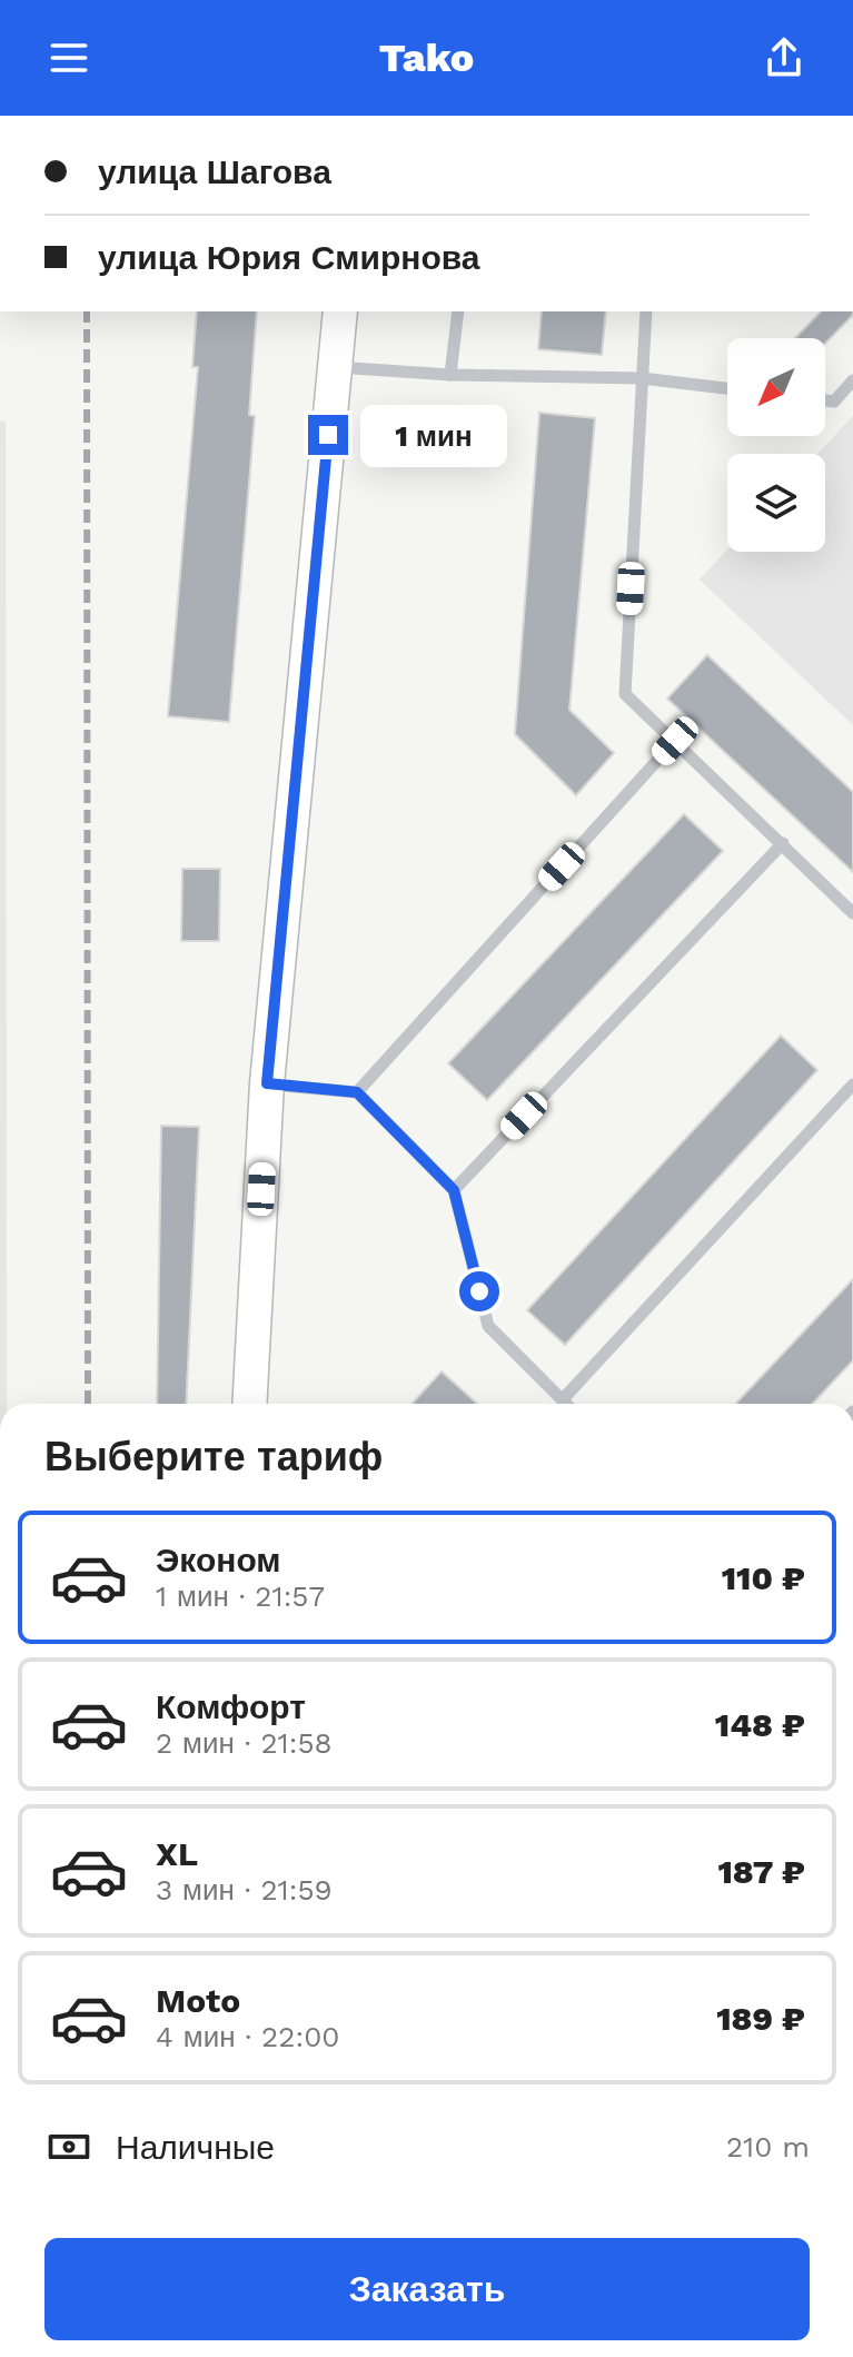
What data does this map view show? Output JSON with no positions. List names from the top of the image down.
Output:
{
  "north": "bottom left",
  "page": {
    "header": "Tako",
    "banner": ["улица Шагова", "улица Юрия Смирнова"],
    "bubble": "1 мин",
    "heading": "Выберите тариф",
    "list": [
      {
        "name": "Эконом",
        "note": "1 мин · 21:57",
        "value": "110 ₽"
      },
      {
        "name": "Комфорт",
        "note": "2 мин · 21:58",
        "value": "148 ₽"
      },
      {
        "name": "XL",
        "note": "3 мин · 21:59",
        "value": "187 ₽"
      },
      {
        "name": "Moto",
        "note": "4 мин · 22:00",
        "value": "189 ₽"
      }
    ],
    "pay": ["Наличные", "210 m"],
    "buttons": "Заказать"
  }
}
